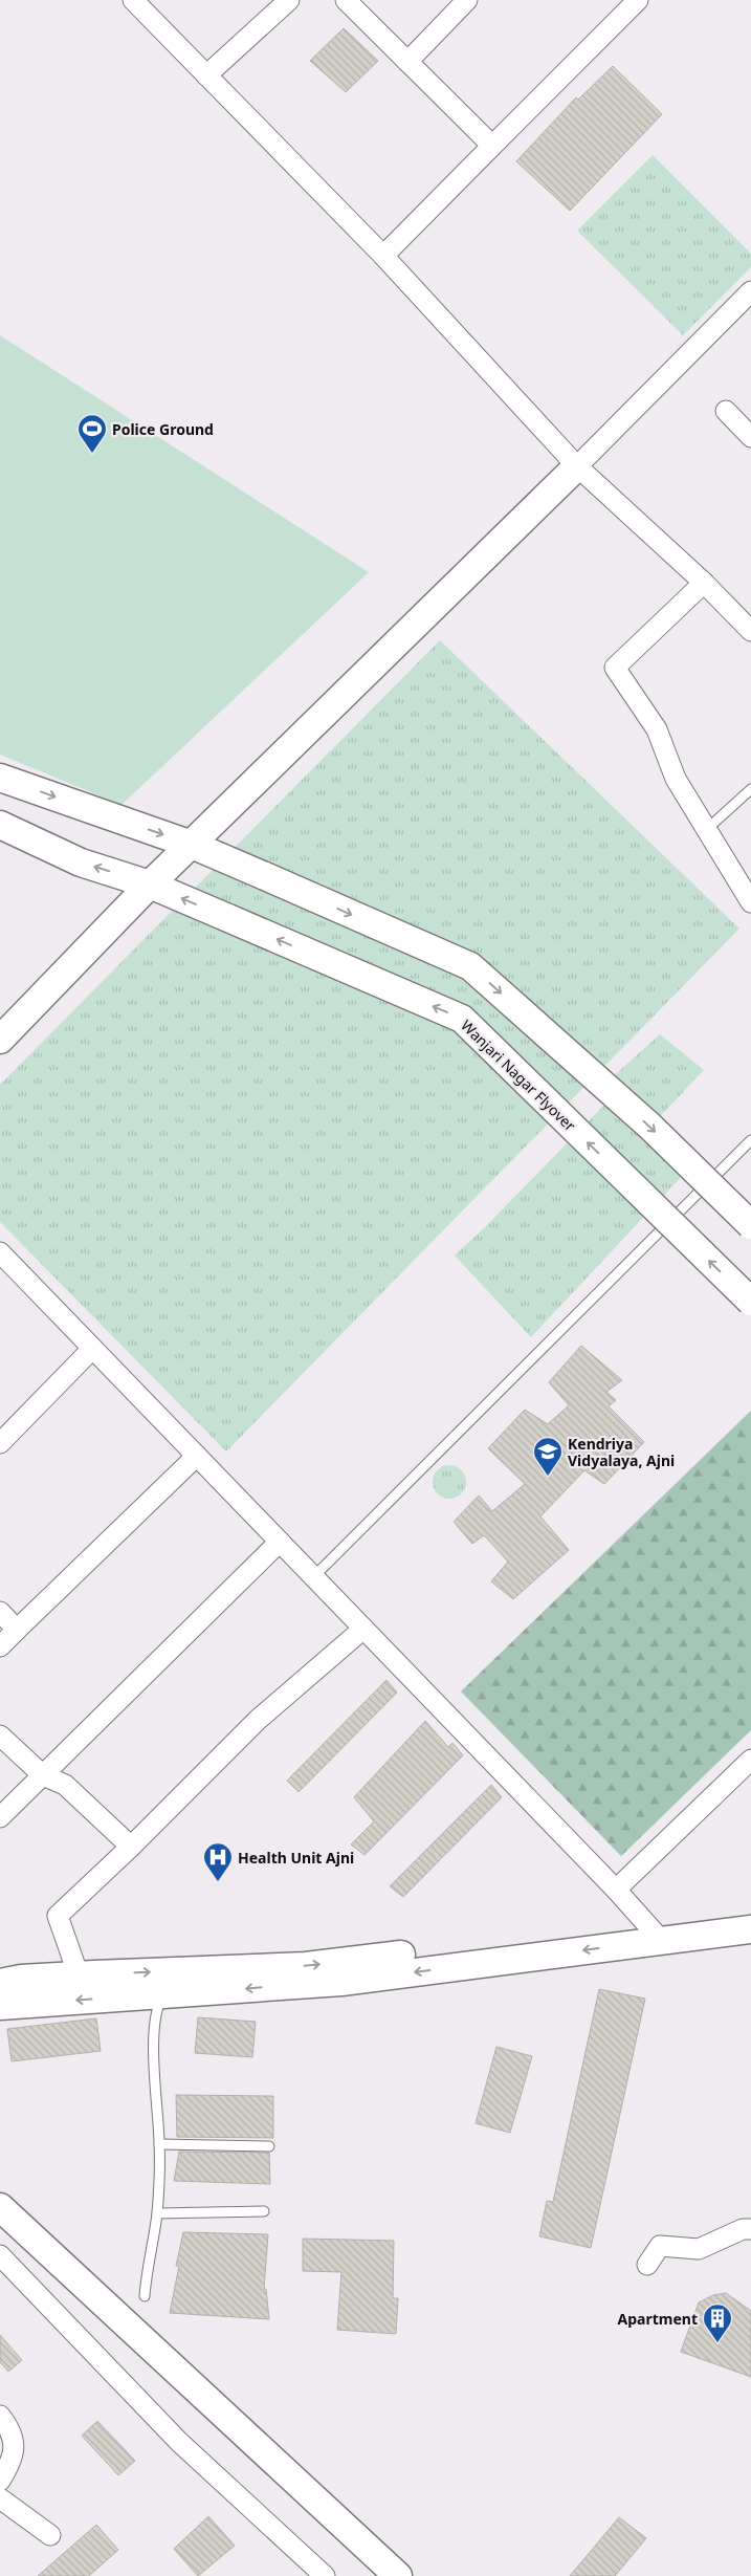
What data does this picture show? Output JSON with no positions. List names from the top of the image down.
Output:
{
  "streets": {
    "main road": ["Wanjari Nagar Flyover"]
  },
  "places": {
    "sports": ["Police Ground"],
    "school or university": ["Kendriya Vidyalaya, Ajni"],
    "hospital": ["Health Unit Ajni"],
    "building": ["Apartment"]
  }
}
